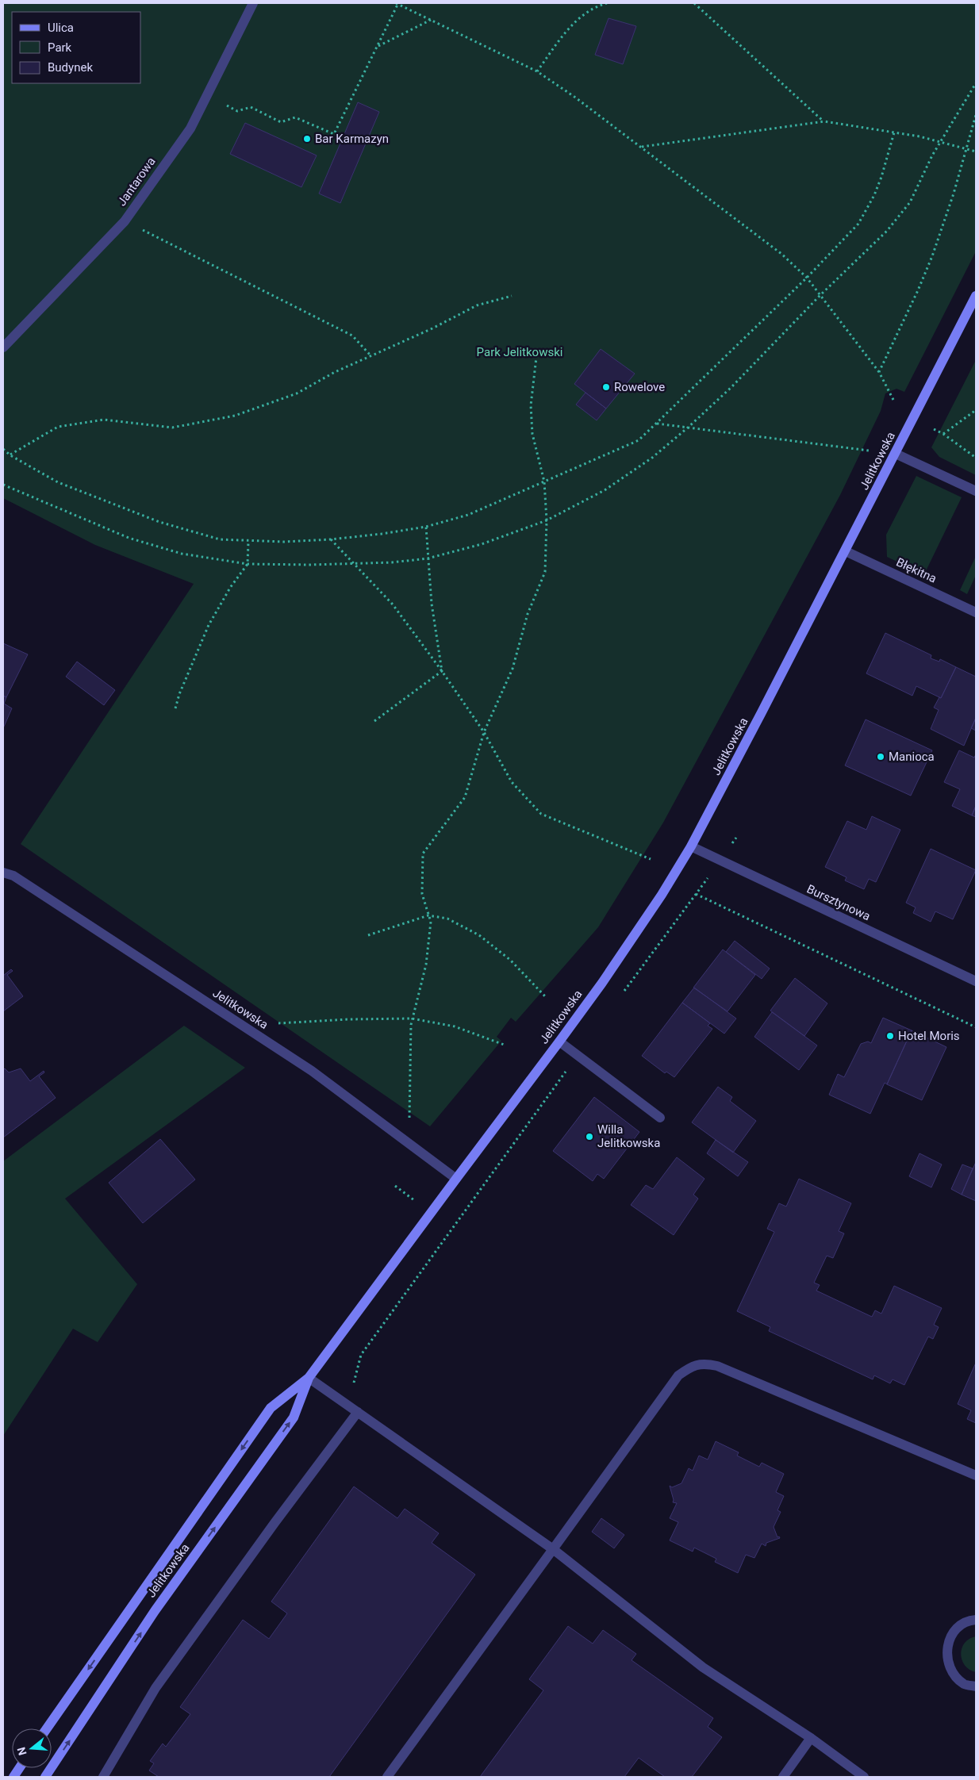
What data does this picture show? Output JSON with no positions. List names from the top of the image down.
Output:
{
  "streets": {
    "street": [
      "Jantarowa",
      "Jelitkowska",
      "Błękitna",
      "Bursztynowa"
    ]
  },
  "crossings": [
    ["Jelitkowska", "Błękitna"],
    ["Jelitkowska", "Bursztynowa"]
  ],
  "parks": ["Park Jelitkowski"],
  "places": [
    "Bar Karmazyn",
    "Rowelove",
    "Manioca",
    "Hotel Moris",
    "Willa Jelitkowska"
  ],
  "legend": ["Ulica", "Park", "Budynek"],
  "north": "left"
}
